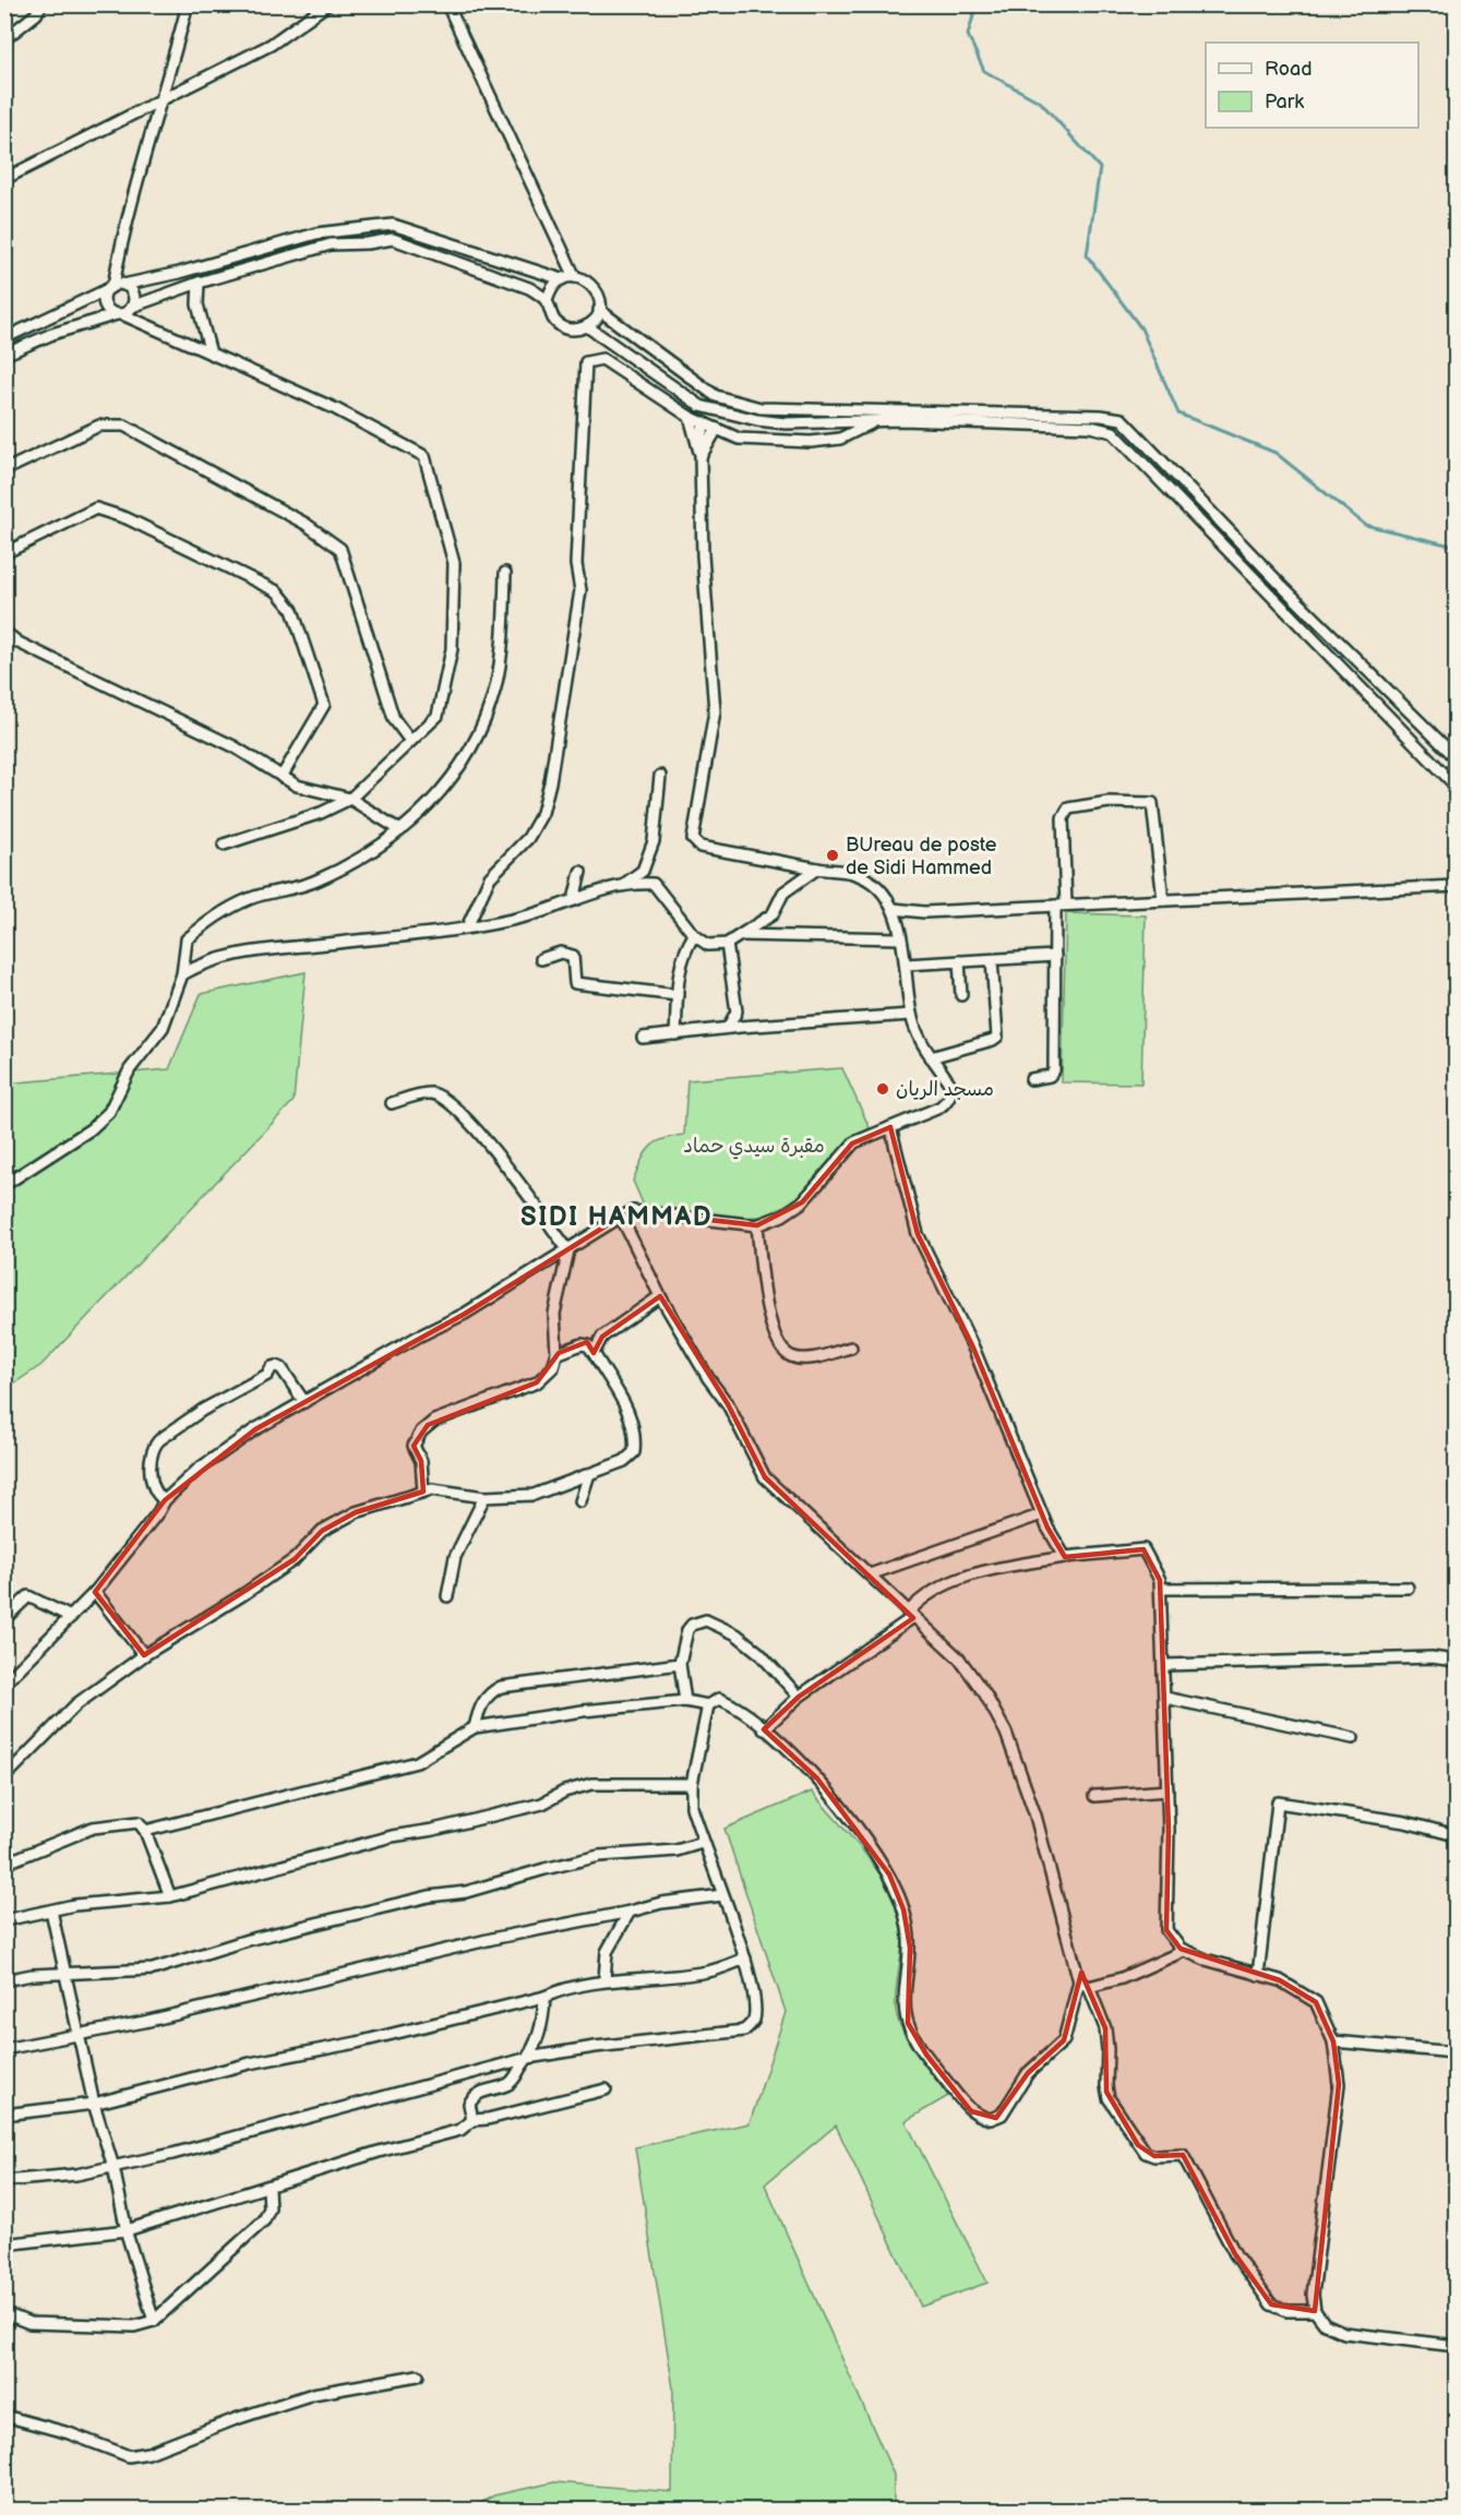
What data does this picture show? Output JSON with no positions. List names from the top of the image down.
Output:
{
  "districts": ["SIDI HAMMAD"],
  "parks": ["مقبرة سيدي حماد"],
  "places": ["BUreau de poste de Sidi Hammed", "مسجد الريان"],
  "legend": ["Road", "Park"]
}
